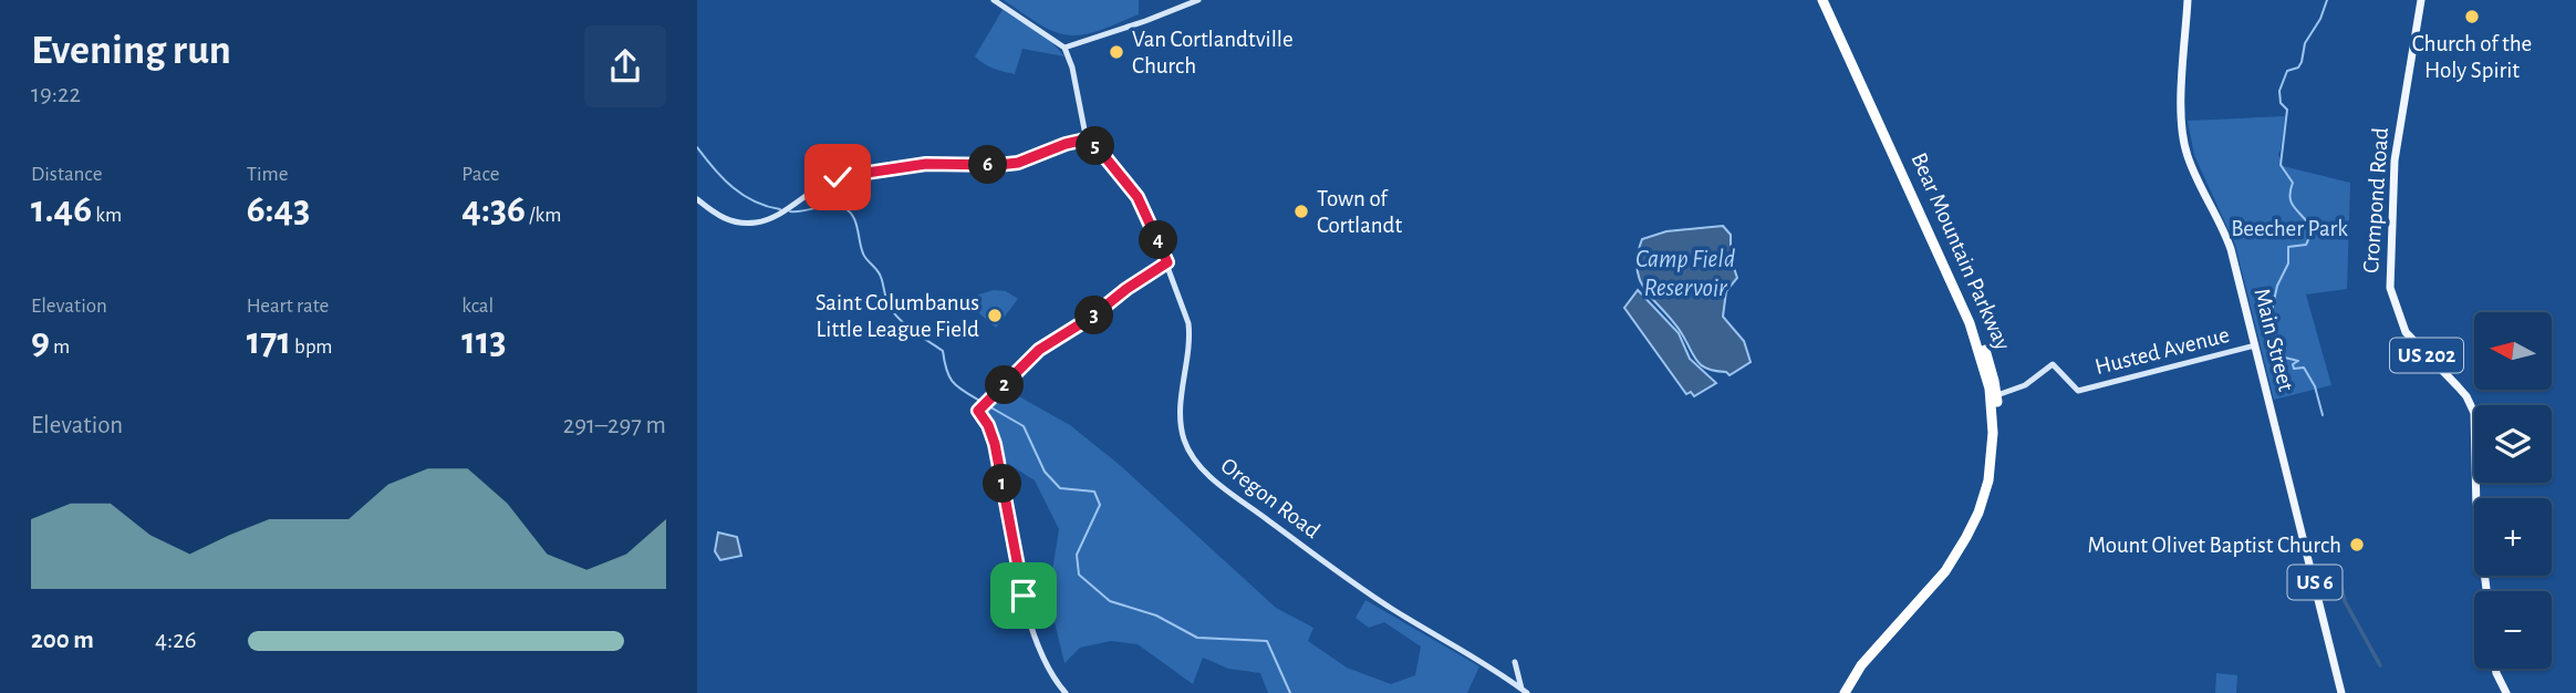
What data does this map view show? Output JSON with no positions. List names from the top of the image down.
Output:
{
  "streets": {
    "highway": ["Bear Mountain Parkway"],
    "main road": [
      "Crompond Road",
      "Main Street",
      "US 202",
      "US 6"
    ],
    "street": ["Husted Avenue", "Oregon Road"]
  },
  "crossings": [
    ["Bear Mountain Parkway", "Husted Avenue"],
    ["Main Street", "Husted Avenue"]
  ],
  "water": ["Camp Field Reservoir"],
  "parks": ["Beecher Park"],
  "places": [
    "Church of the Holy Spirit",
    "Van Cortlandtville Church",
    "Town of Cortlandt",
    "Saint Columbanus Little League Field",
    "Mount Olivet Baptist Church"
  ],
  "north": "left",
  "page": {
    "heading": ["Evening run", "19:22"],
    "pins": [
      "5",
      "6",
      "4",
      "3",
      "2",
      "1"
    ],
    "stats": [
      ["Distance", "1.46 km"],
      ["Time", "6:43"],
      ["Pace", "4:36 /km"],
      ["Elevation", "9 m"],
      ["Heart rate", "171 bpm"],
      ["kcal", "113"]
    ],
    "map_buttons": ["+", "−"],
    "chart": ["Elevation", "291–297 m"],
    "list": [
      {
        "name": "200 m",
        "note": "4:26"
      }
    ]
  }
}
